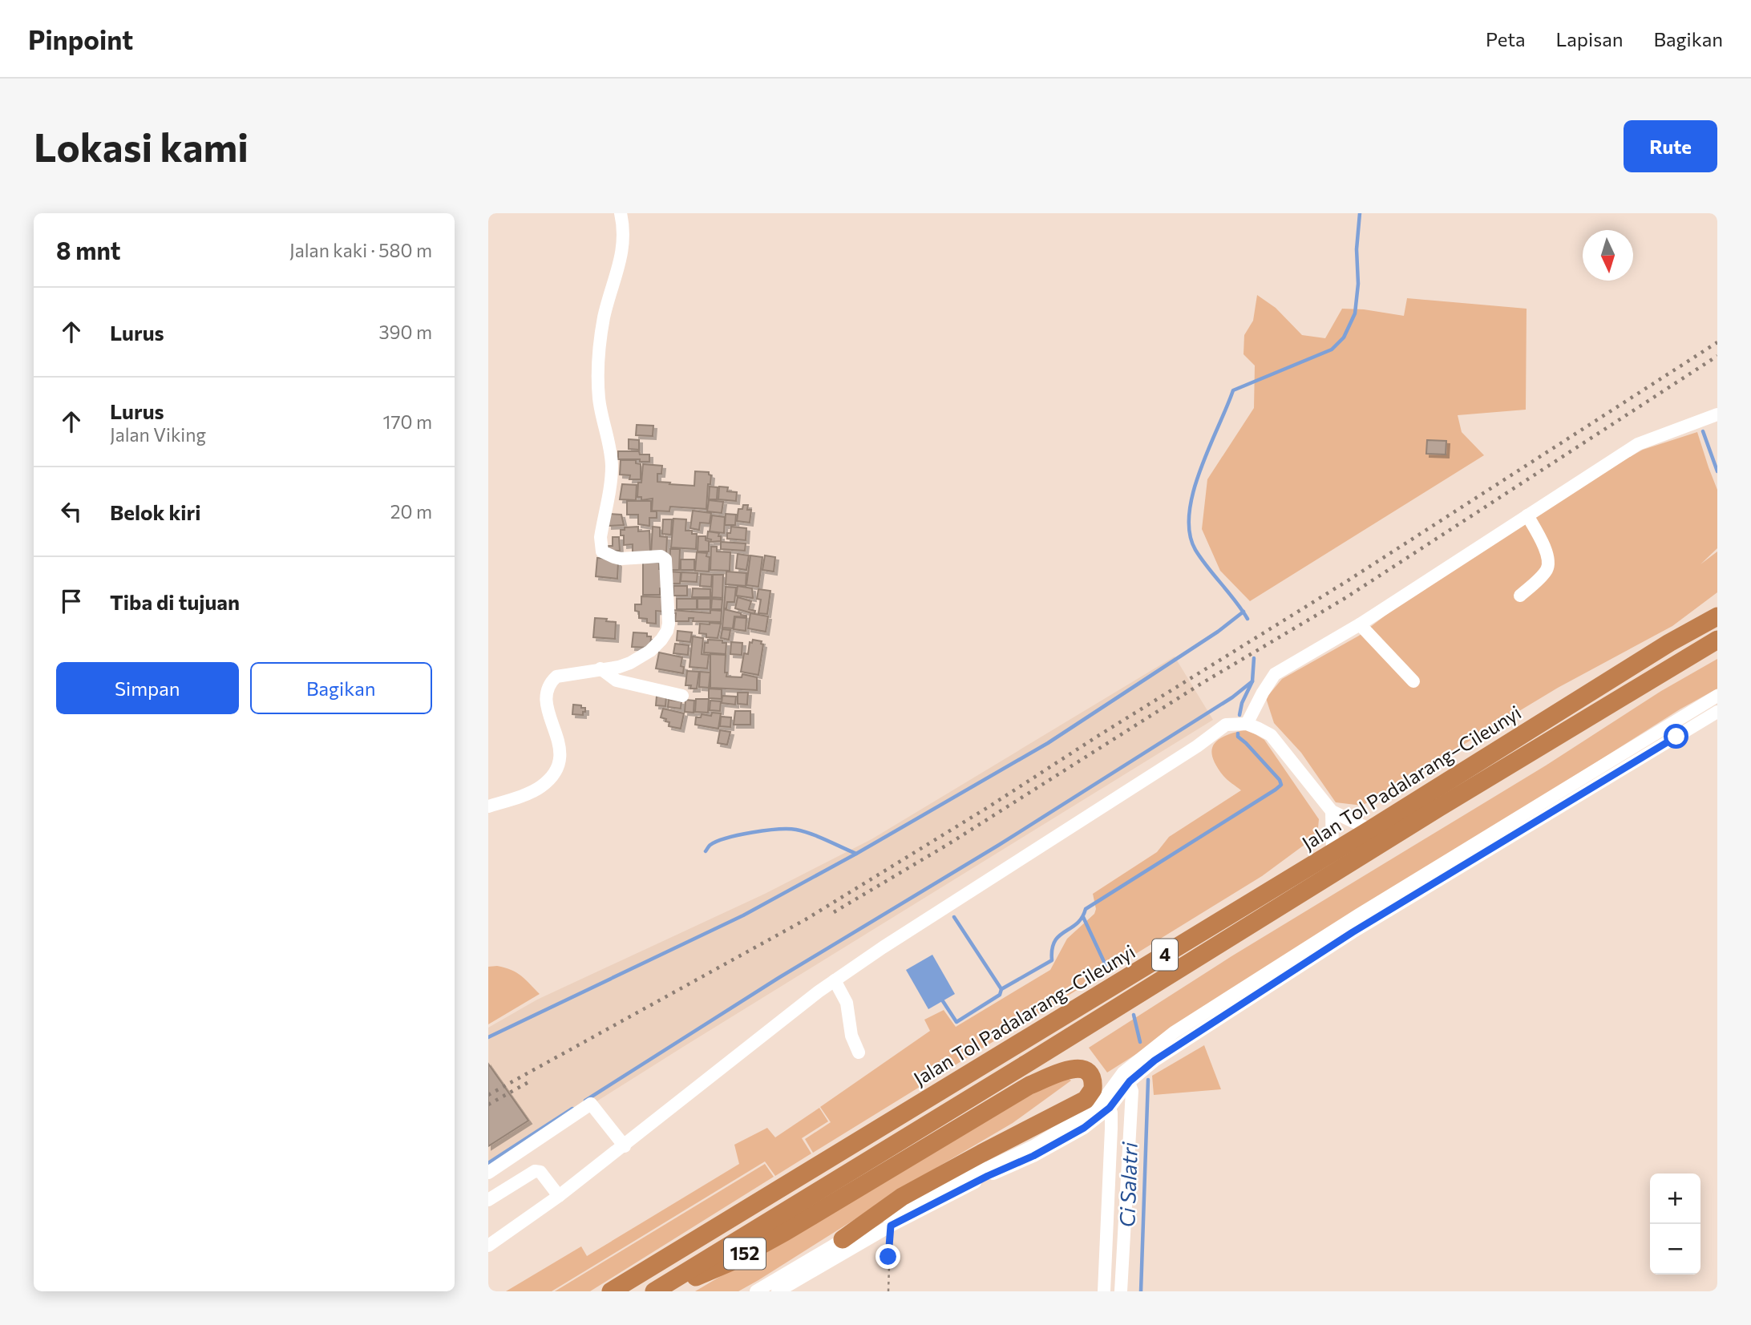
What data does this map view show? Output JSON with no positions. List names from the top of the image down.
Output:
{
  "streets": {
    "highway": ["Jalan Tol Padalarang–Cileunyi", "4", "152"]
  },
  "water": ["Ci Salatri"],
  "north": "bottom",
  "page": {
    "header": "Pinpoint",
    "nav": ["Peta", "Lapisan", "Bagikan"],
    "buttons": [
      "Rute",
      ["Simpan", "Bagikan"]
    ],
    "title": "Lokasi kami",
    "heading": ["8 mnt", "Jalan kaki · 580 m"],
    "list": [
      ["Lurus", "390 m"],
      ["Lurus", "Jalan Viking", "170 m"],
      ["Belok kiri", "20 m"],
      "Tiba di tujuan"
    ],
    "map_buttons": ["+", "−"]
  }
}
